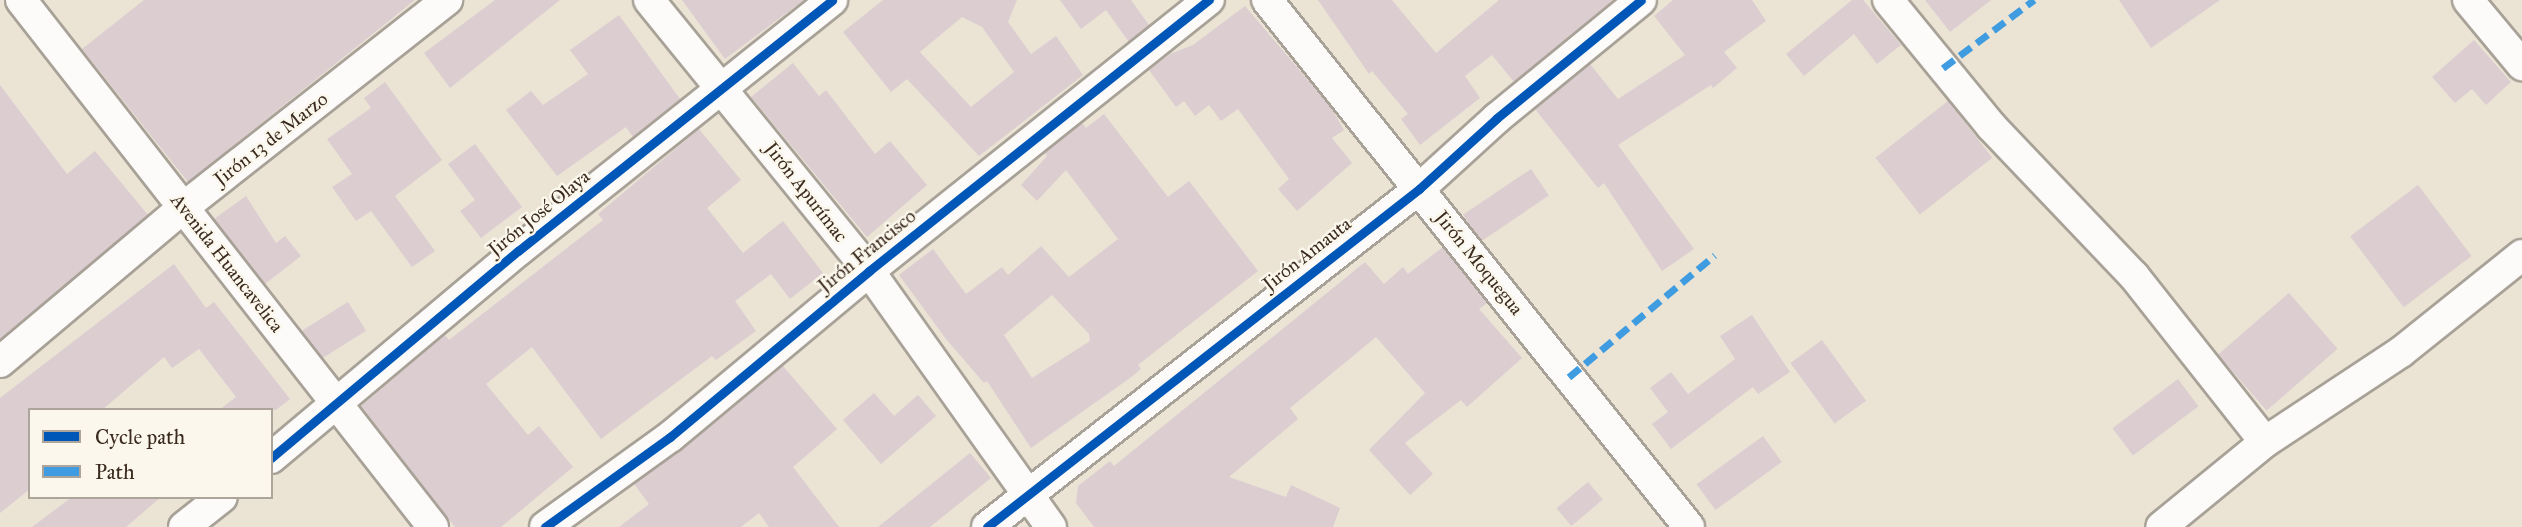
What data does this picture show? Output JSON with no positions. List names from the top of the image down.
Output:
{
  "streets": {
    "street": [
      "Jirón 13 de Marzo",
      "Jirón Apurímac",
      "Jirón José Olaya",
      "Jirón Francisco",
      "Jirón Amauta",
      "Avenida Huancavelica",
      "Jirón Moquegua"
    ]
  },
  "crossings": [
    ["Jirón 13 de Marzo", "Avenida Huancavelica"],
    ["Jirón Apurímac", "Jirón José Olaya"],
    ["Jirón Apurímac", "Jirón Francisco"],
    ["Jirón Apurímac", "Jirón Amauta"],
    ["Jirón José Olaya", "Avenida Huancavelica"],
    ["Jirón Amauta", "Jirón Moquegua"]
  ],
  "legend": ["Cycle path", "Path"]
}
